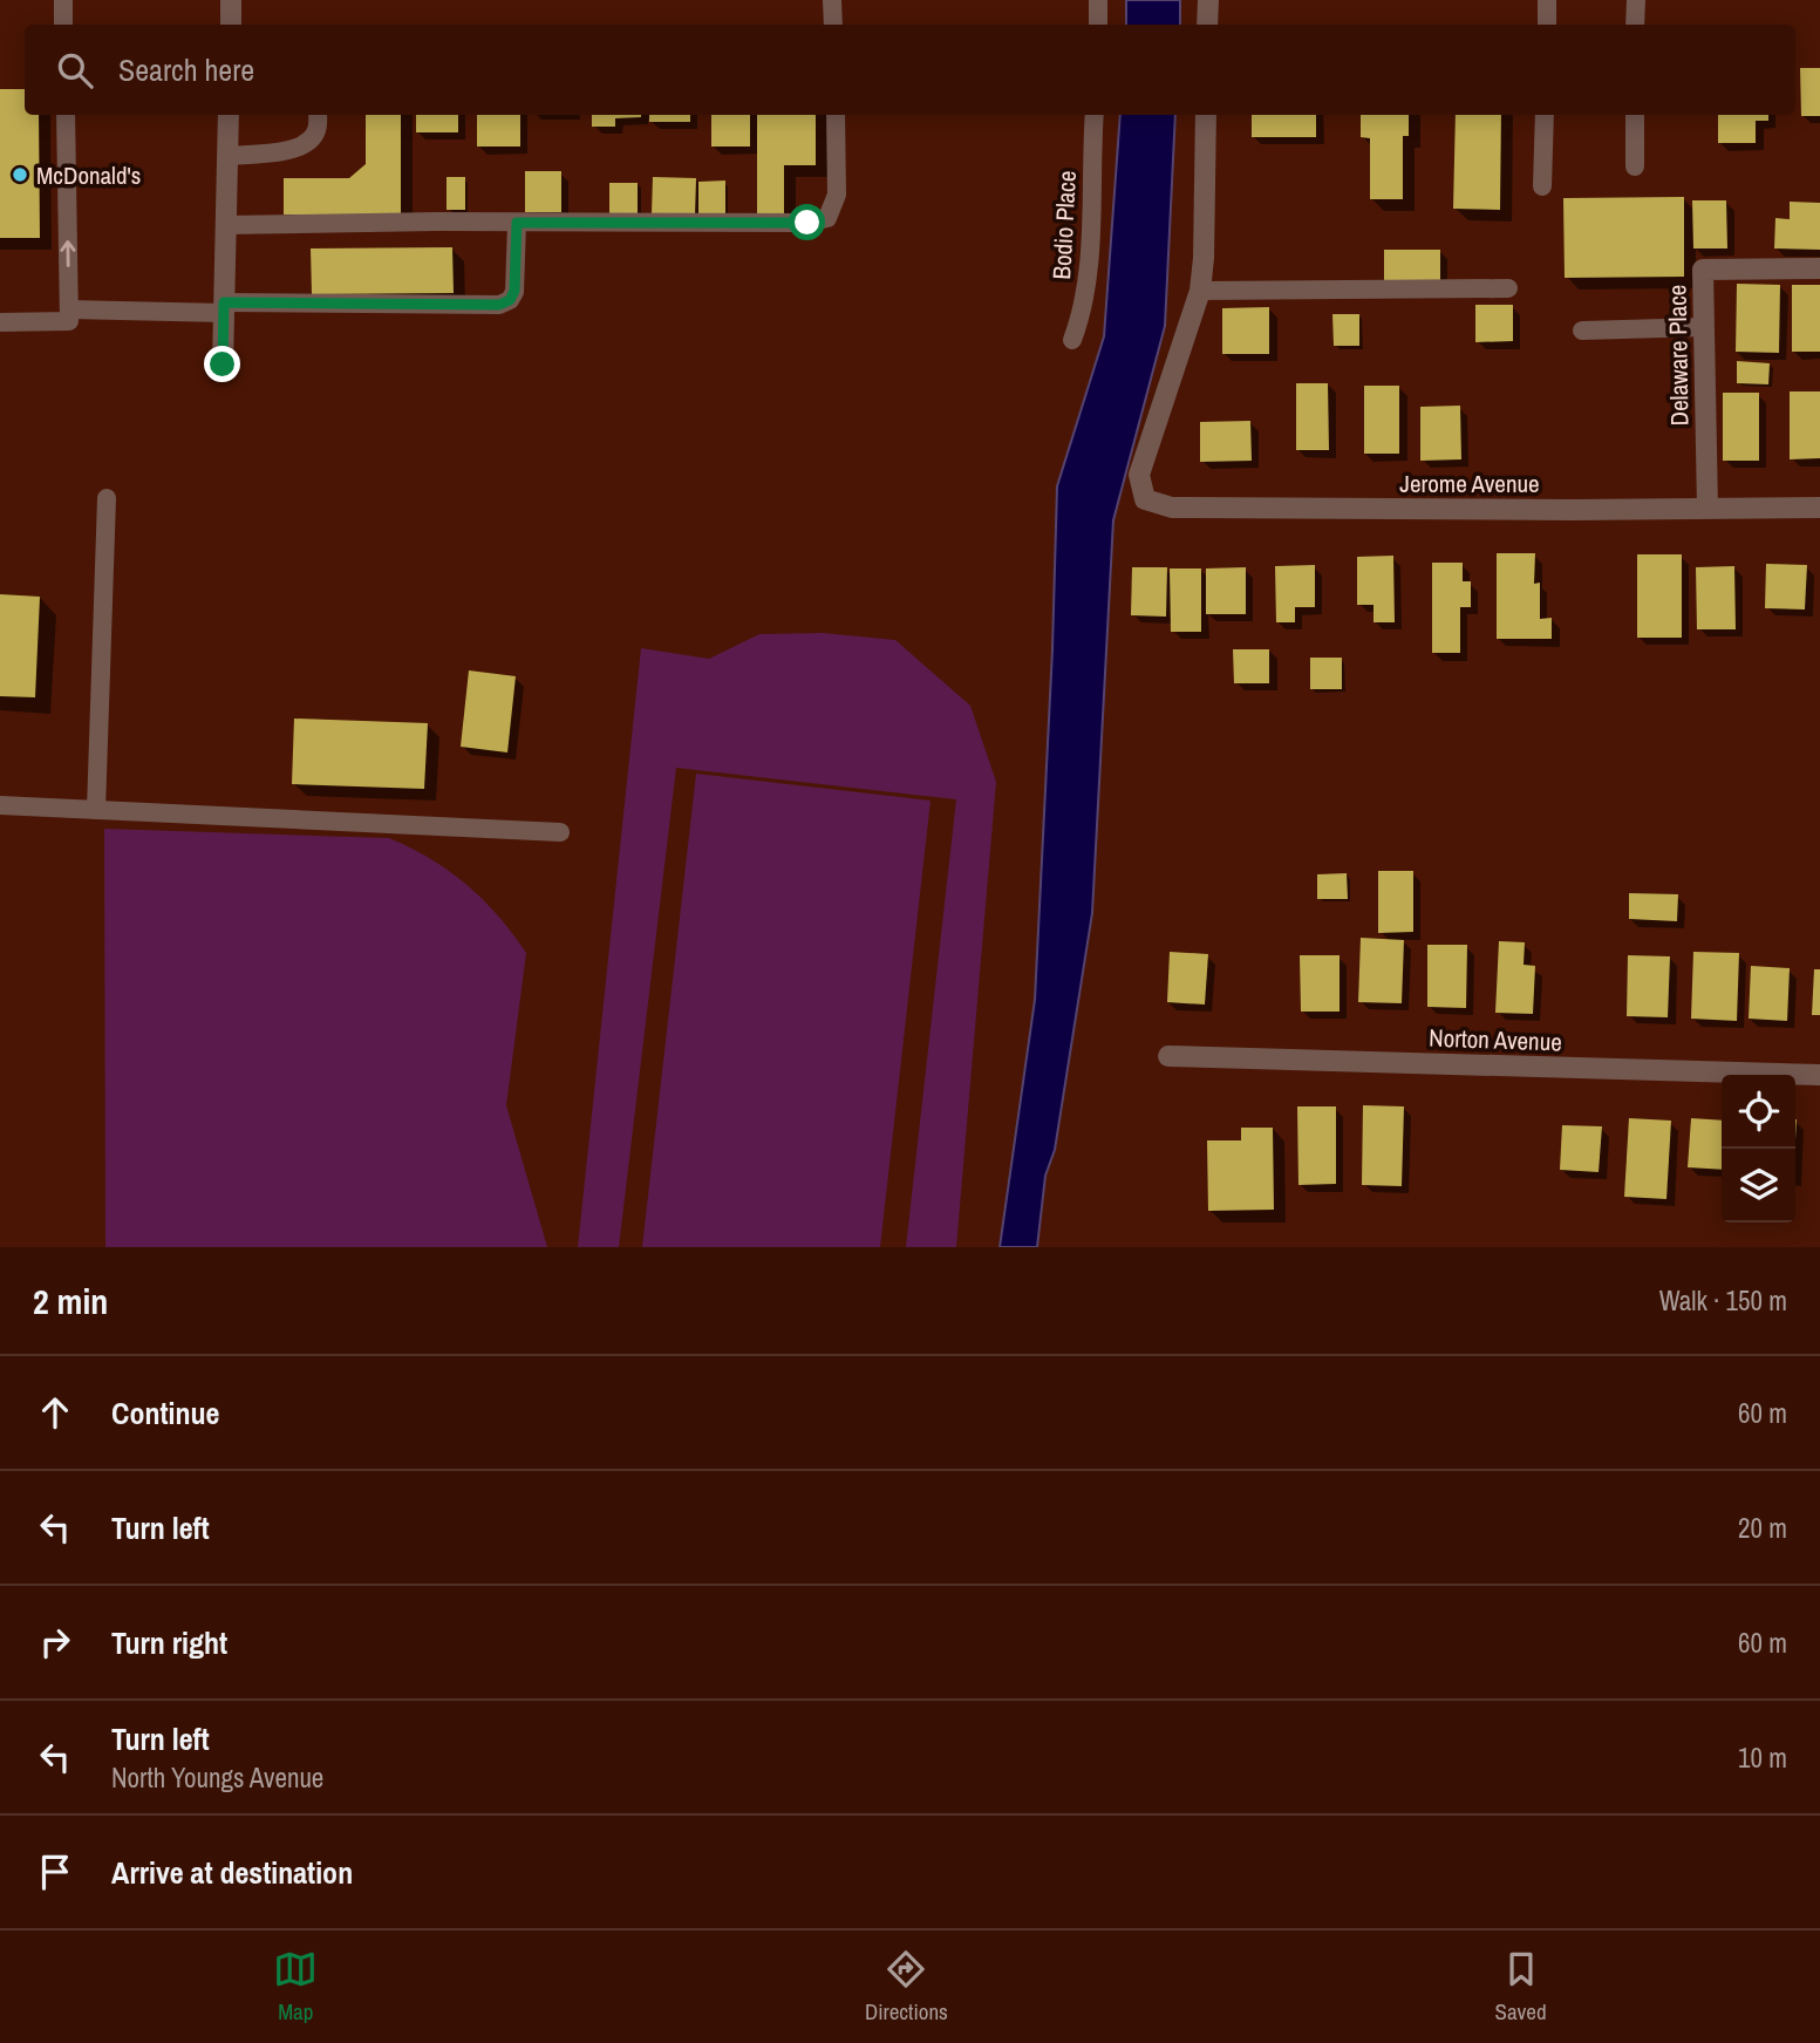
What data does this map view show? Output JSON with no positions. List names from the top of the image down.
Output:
{
  "streets": {
    "street": ["Delaware Place", "Jerome Avenue", "Norton Avenue"],
    "lane": ["Bodio Place"]
  },
  "crossings": [
    ["Delaware Place", "Jerome Avenue"]
  ],
  "places": ["McDonald's"],
  "page": {
    "search": "Search here",
    "heading": ["2 min", "Walk · 150 m"],
    "list": [
      ["Continue", "60 m"],
      ["Turn left", "20 m"],
      ["Turn right", "60 m"],
      ["Turn left", "North Youngs Avenue", "10 m"],
      "Arrive at destination"
    ],
    "nav": ["Map", "Directions", "Saved"]
  }
}
